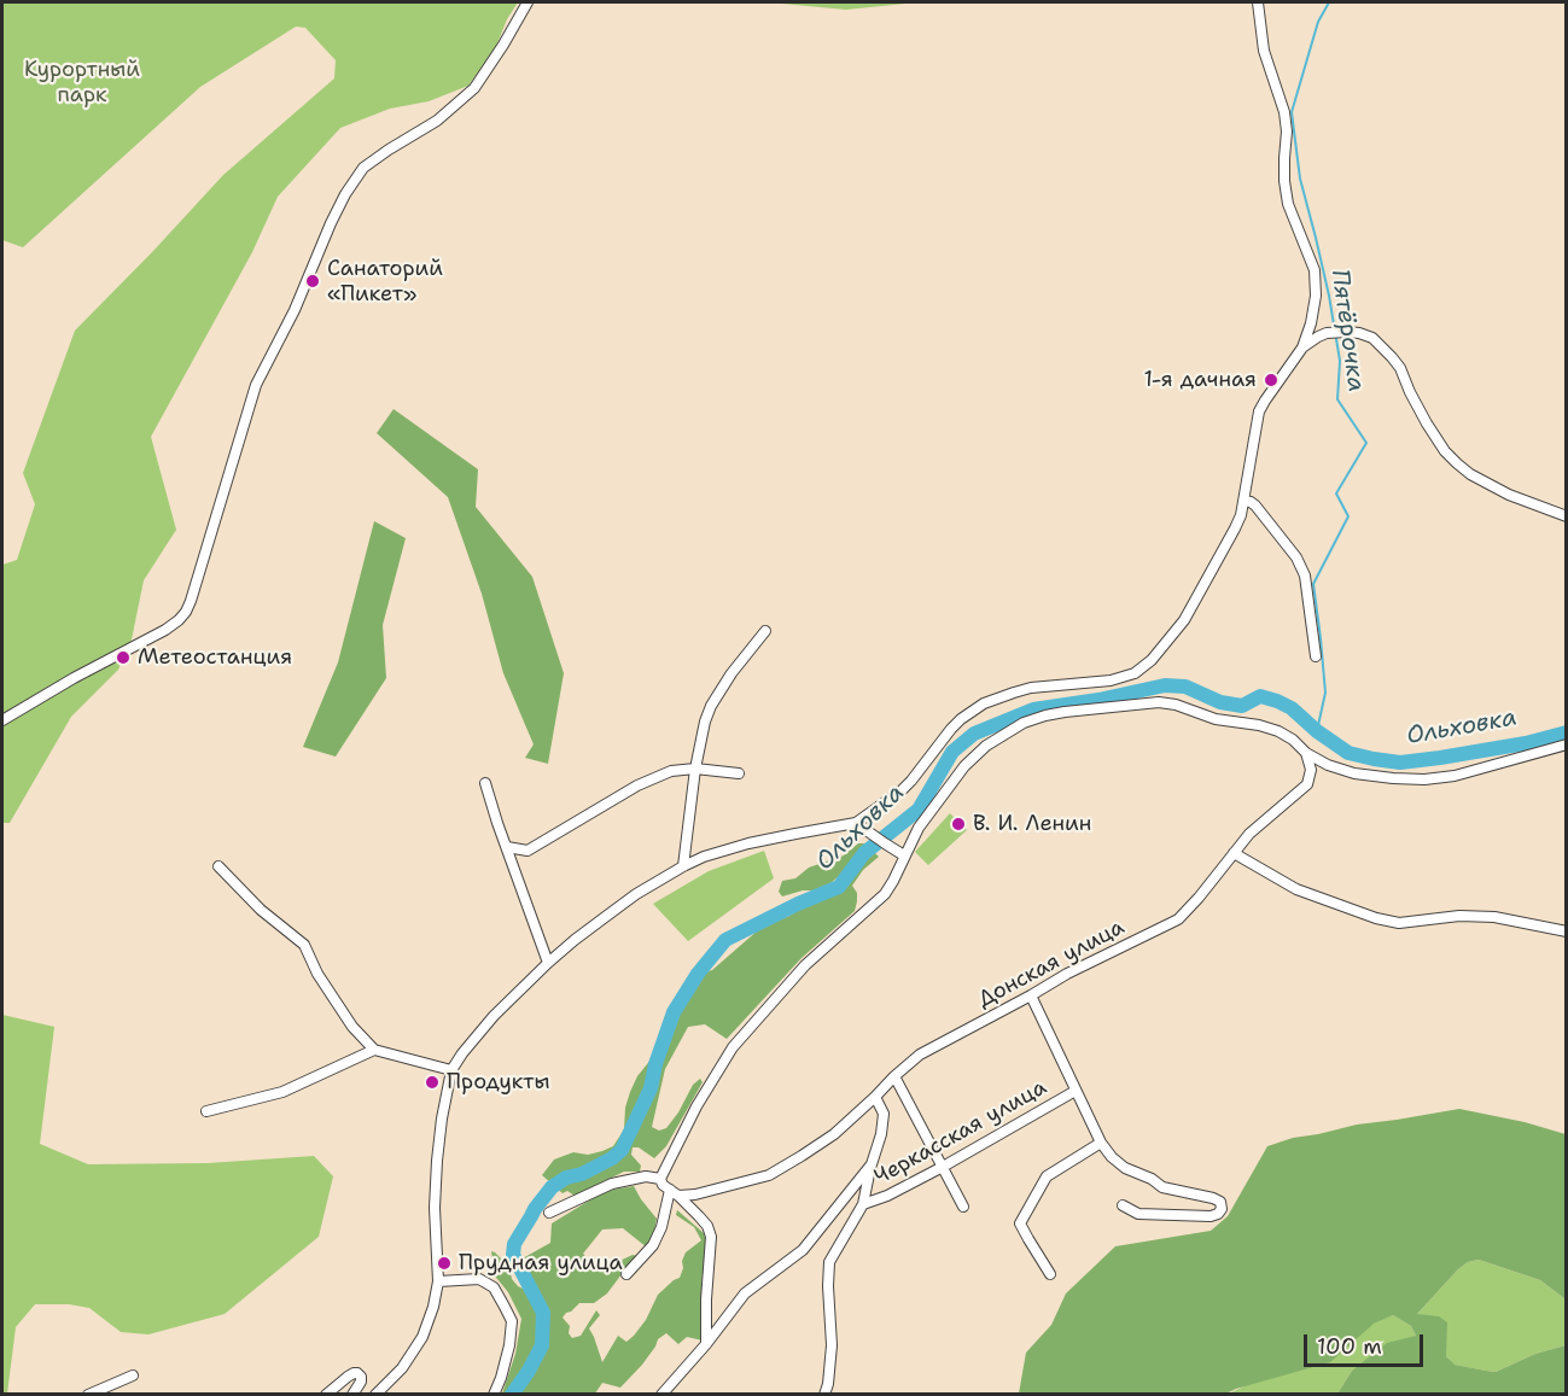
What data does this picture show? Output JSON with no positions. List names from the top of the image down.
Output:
{
  "streets": {
    "street": ["Донская улица", "Черкасская улица"]
  },
  "water": ["Пятёрочка", "Ольховка"],
  "parks": ["Курортный парк"],
  "places": [
    "Санаторий «Пикет»",
    "1-я дачная",
    "Метеостанция",
    "В. И. Ленин",
    "Продукты",
    "Прудная улица"
  ],
  "scale_bar": "100 m"
}
